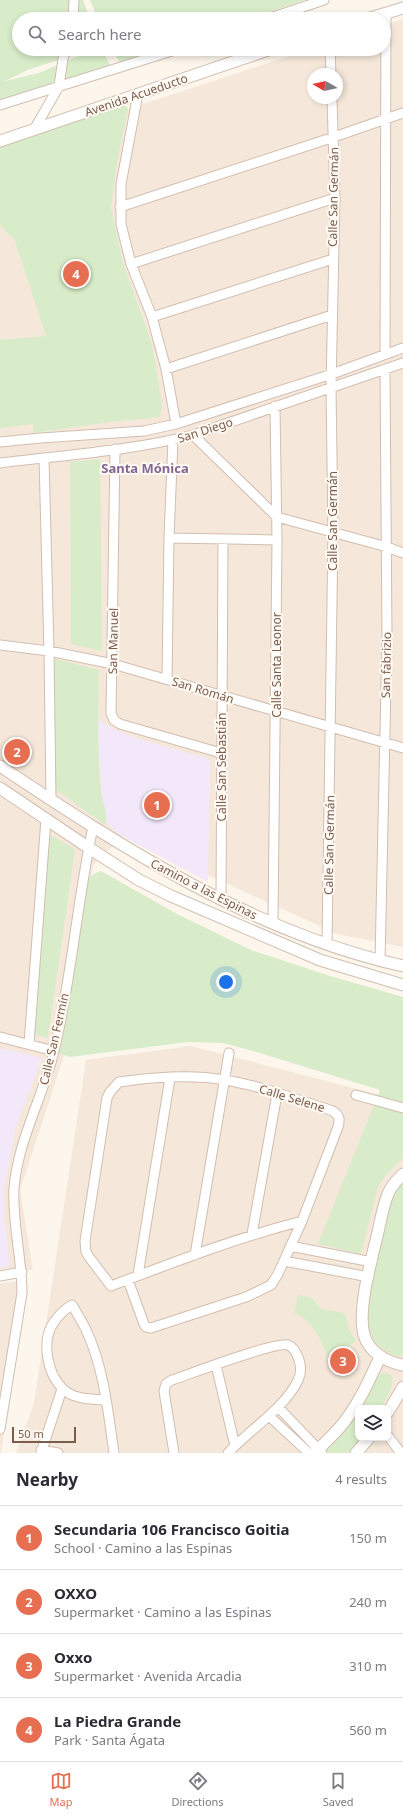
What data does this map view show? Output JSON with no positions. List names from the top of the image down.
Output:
{
  "streets": {
    "street": [
      "Avenida Acueducto",
      "Calle San Germán",
      "San Diego",
      "San Manuel",
      "Calle Santa Leonor",
      "San fabrizio",
      "San Román",
      "Calle San Sebastián",
      "Camino a las Espinas",
      "Calle San Fermín",
      "Calle Selene"
    ]
  },
  "crossings": [
    ["Calle San Germán", "San Diego"],
    ["Calle San Germán", "San Román"],
    ["Calle San Germán", "Camino a las Espinas"],
    ["San Diego", "San Manuel"],
    ["San Diego", "Calle Santa Leonor"],
    ["San Diego", "San fabrizio"],
    ["San Manuel", "San Román"],
    ["San Manuel", "Calle San Sebastián"],
    ["Calle Santa Leonor", "San Román"],
    ["Calle Santa Leonor", "Camino a las Espinas"],
    ["San fabrizio", "San Román"],
    ["San fabrizio", "Camino a las Espinas"],
    ["San Román", "Calle San Sebastián"],
    ["Calle San Sebastián", "Camino a las Espinas"],
    ["Camino a las Espinas", "Calle San Fermín"]
  ],
  "districts": ["Santa Mónica"],
  "scale_bar": "50 m",
  "north": "left",
  "page": {
    "search": "Search here",
    "pins": [
      "4",
      "2",
      "1",
      "3"
    ],
    "scale": "50 m",
    "heading": ["Nearby", "4 results"],
    "list": [
      {
        "mark": "1",
        "name": "Secundaria 106 Francisco Goitia",
        "note": "School · Camino a las Espinas",
        "value": "150 m"
      },
      {
        "mark": "2",
        "name": "OXXO",
        "note": "Supermarket · Camino a las Espinas",
        "value": "240 m"
      },
      {
        "mark": "3",
        "name": "Oxxo",
        "note": "Supermarket · Avenida Arcadia",
        "value": "310 m"
      },
      {
        "mark": "4",
        "name": "La Piedra Grande",
        "note": "Park · Santa Ágata",
        "value": "560 m"
      }
    ],
    "nav": ["Map", "Directions", "Saved"]
  }
}
